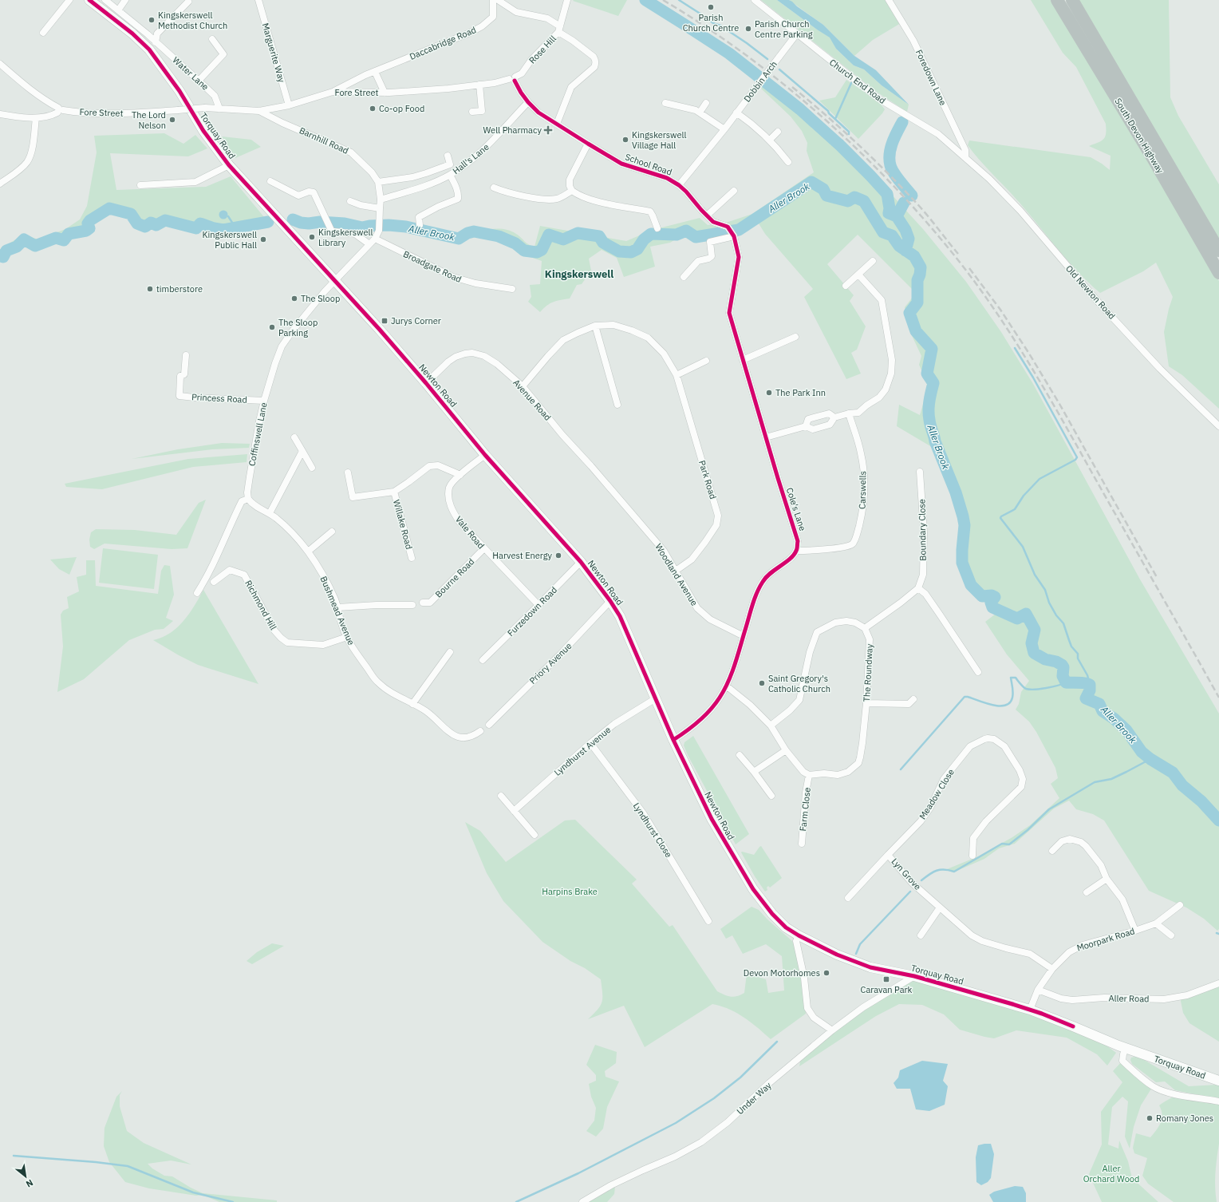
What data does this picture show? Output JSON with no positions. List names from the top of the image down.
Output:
{
  "streets": {
    "highway": ["South Devon Highway"],
    "street": [
      "Daccabridge Road",
      "Rose Hill",
      "Marguerite Way",
      "Water Lane",
      "Foredown Lane",
      "Dobbin Arch",
      "Church End Road",
      "Fore Street",
      "Torquay Road",
      "Barnhill Road",
      "Hall's Lane",
      "School Road",
      "Broadgate Road",
      "Old Newton Road",
      "Newton Road",
      "Princess Road",
      "Avenue Road",
      "Coffinswell Lane",
      "Park Road",
      "Carswells",
      "Cole's Lane",
      "Willake Road",
      "Boundary Close",
      "Vale Road",
      "Woodland Avenue",
      "Bourne Road",
      "Richmond Hill",
      "Bushmead Avenue",
      "Furzedown Road",
      "Priory Avenue",
      "The Roundway",
      "Lyndhurst Avenue",
      "Meadow Close",
      "Farm Close",
      "Lyndhurst Close",
      "Lyn Grove",
      "Moorpark Road",
      "Aller Road",
      "Under Way"
    ]
  },
  "crossings": [
    ["Daccabridge Road", "Fore Street"],
    ["Rose Hill", "Fore Street"],
    ["Rose Hill", "School Road"],
    ["Marguerite Way", "Fore Street"],
    ["Water Lane", "Fore Street"],
    ["Water Lane", "Torquay Road"],
    ["Foredown Lane", "Church End Road"],
    ["Foredown Lane", "Old Newton Road"],
    ["Dobbin Arch", "Church End Road"],
    ["Dobbin Arch", "School Road"],
    ["Church End Road", "Old Newton Road"],
    ["Fore Street", "Barnhill Road"],
    ["Fore Street", "School Road"],
    ["Torquay Road", "Barnhill Road"],
    ["Torquay Road", "Newton Road"],
    ["Torquay Road", "Coffinswell Lane"],
    ["Torquay Road", "Moorpark Road"],
    ["Torquay Road", "Under Way"],
    ["Barnhill Road", "Hall's Lane"],
    ["Barnhill Road", "Broadgate Road"],
    ["Barnhill Road", "Newton Road"],
    ["Barnhill Road", "Coffinswell Lane"],
    ["Hall's Lane", "School Road"],
    ["School Road", "Cole's Lane"],
    ["Newton Road", "Avenue Road"],
    ["Newton Road", "Coffinswell Lane"],
    ["Newton Road", "Vale Road"],
    ["Newton Road", "Furzedown Road"],
    ["Newton Road", "Priory Avenue"],
    ["Newton Road", "Lyndhurst Avenue"],
    ["Princess Road", "Coffinswell Lane"],
    ["Avenue Road", "Park Road"],
    ["Avenue Road", "Woodland Avenue"],
    ["Coffinswell Lane", "Bushmead Avenue"],
    ["Park Road", "Woodland Avenue"],
    ["Carswells", "Cole's Lane"],
    ["Willake Road", "Vale Road"],
    ["Vale Road", "Bourne Road"],
    ["Vale Road", "Furzedown Road"],
    ["Richmond Hill", "Bushmead Avenue"],
    ["The Roundway", "Farm Close"],
    ["Lyndhurst Avenue", "Lyndhurst Close"],
    ["Meadow Close", "Lyn Grove"],
    ["Lyn Grove", "Moorpark Road"],
    ["Moorpark Road", "Aller Road"]
  ],
  "districts": ["Kingskerswell"],
  "water": ["Aller Brook"],
  "parks": ["Harpins Brake", "Aller Orchard Wood"],
  "places": {
    "other": [
      "Parish Church Centre",
      "Kingskerswell Methodist Church",
      "Parish Church Centre Parking",
      "Co-op Food",
      "The Lord Nelson",
      "Kingskerswell Village Hall",
      "Kingskerswell Library",
      "Kingskerswell Public Hall",
      "timberstore",
      "The Sloop",
      "The Sloop Parking",
      "The Park Inn",
      "Harvest Energy",
      "Saint Gregory's Catholic Church",
      "Devon Motorhomes",
      "Romany Jones"
    ],
    "health": ["Well Pharmacy"],
    "transit": ["Jurys Corner", "Caravan Park"]
  },
  "north": "bottom right"
}
